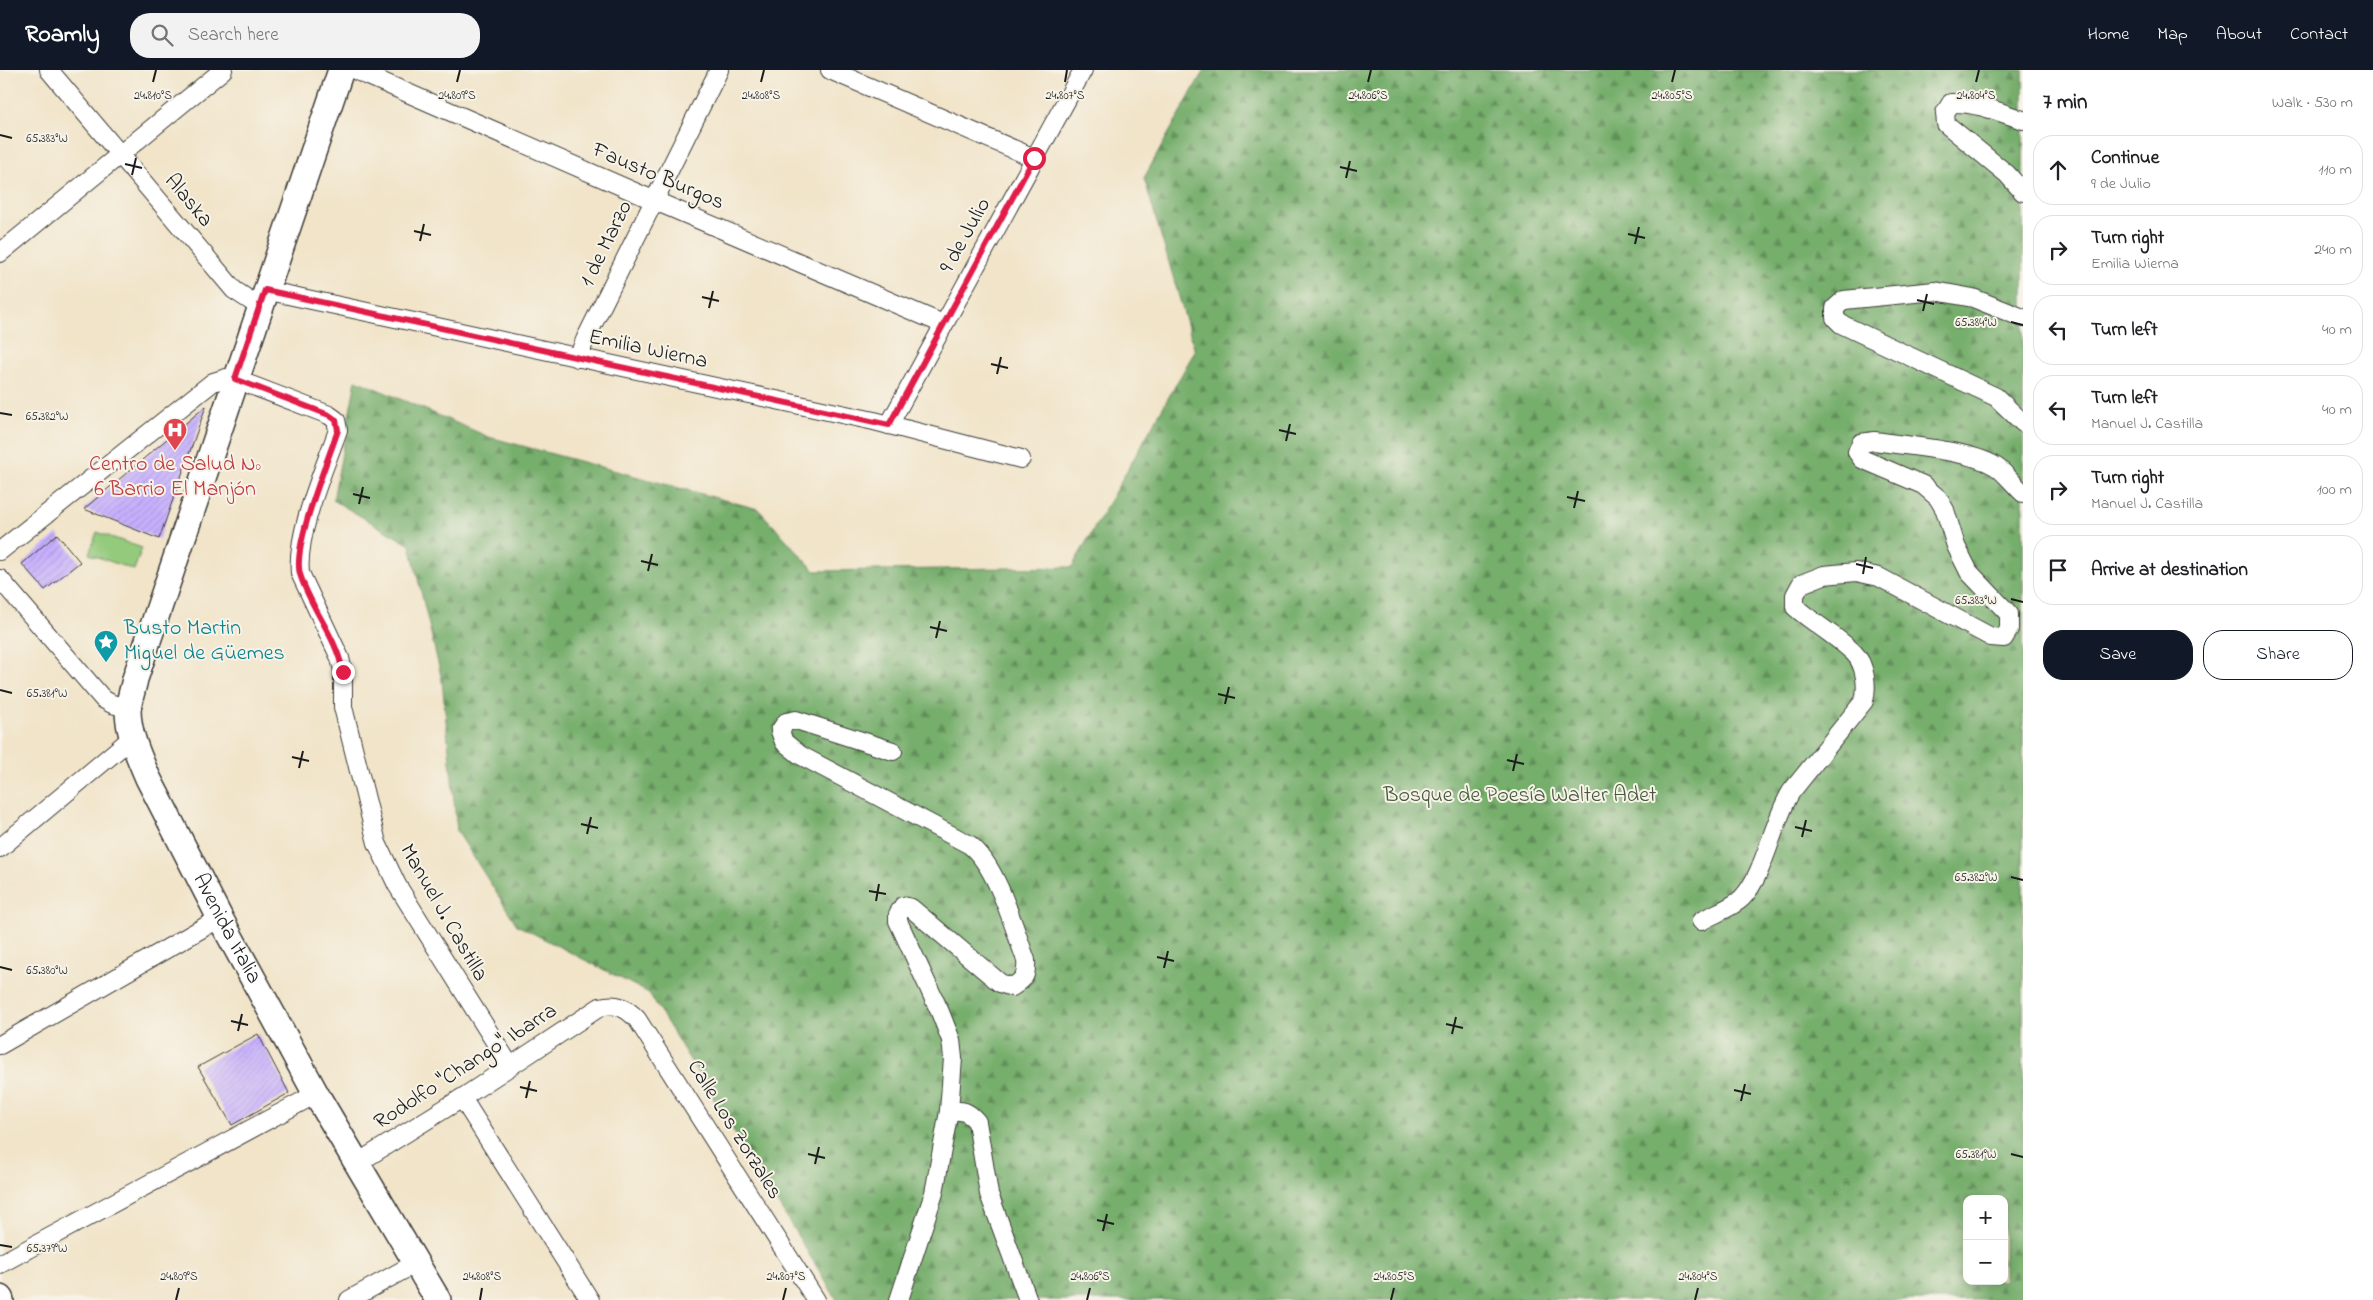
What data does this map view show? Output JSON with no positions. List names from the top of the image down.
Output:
{
  "streets": {
    "main road": ["Avenida Italia"],
    "street": [
      "Fausto Burgos",
      "Alaska",
      "9 de Julio",
      "1 de Marzo",
      "Emilia Wierna",
      "Manuel J. Castilla",
      "Rodolfo \"Chango\" Ibarra",
      "Calle Los Zorzales"
    ]
  },
  "crossings": [
    ["Fausto Burgos", "9 de Julio"],
    ["Fausto Burgos", "1 de Marzo"],
    ["Alaska", "Emilia Wierna"],
    ["9 de Julio", "Emilia Wierna"],
    ["1 de Marzo", "Emilia Wierna"],
    ["Manuel J. Castilla", "Rodolfo \"Chango\" Ibarra"],
    ["Avenida Italia", "Rodolfo \"Chango\" Ibarra"],
    ["Rodolfo \"Chango\" Ibarra", "Calle Los Zorzales"]
  ],
  "parks": ["Bosque de Poesía Walter Adet"],
  "places": {
    "hospital": ["Centro de Salud Nº 6 Barrio El Manjón"],
    "place": ["Busto Martin Miguel de Güemes"]
  },
  "page": {
    "header": "Roamly",
    "search": "Search here",
    "nav": [
      "Home",
      "Map",
      "About",
      "Contact"
    ],
    "heading": ["7 min", "Walk · 530 m"],
    "list": [
      ["Continue", "9 de Julio", "110 m"],
      ["Turn right", "Emilia Wierna", "240 m"],
      ["Turn left", "40 m"],
      ["Turn left", "Manuel J. Castilla", "40 m"],
      ["Turn right", "Manuel J. Castilla", "100 m"],
      "Arrive at destination"
    ],
    "buttons": ["Save", "Share"],
    "map_buttons": ["+", "−"]
  },
  "coordinates": [
    "24.810°S",
    "24.809°S",
    "24.808°S",
    "24.807°S",
    "24.806°S",
    "24.805°S",
    "24.804°S",
    "65.383°W",
    "65.384°W",
    "65.382°W",
    "65.381°W",
    "65.380°W",
    "65.379°W"
  ]
}
